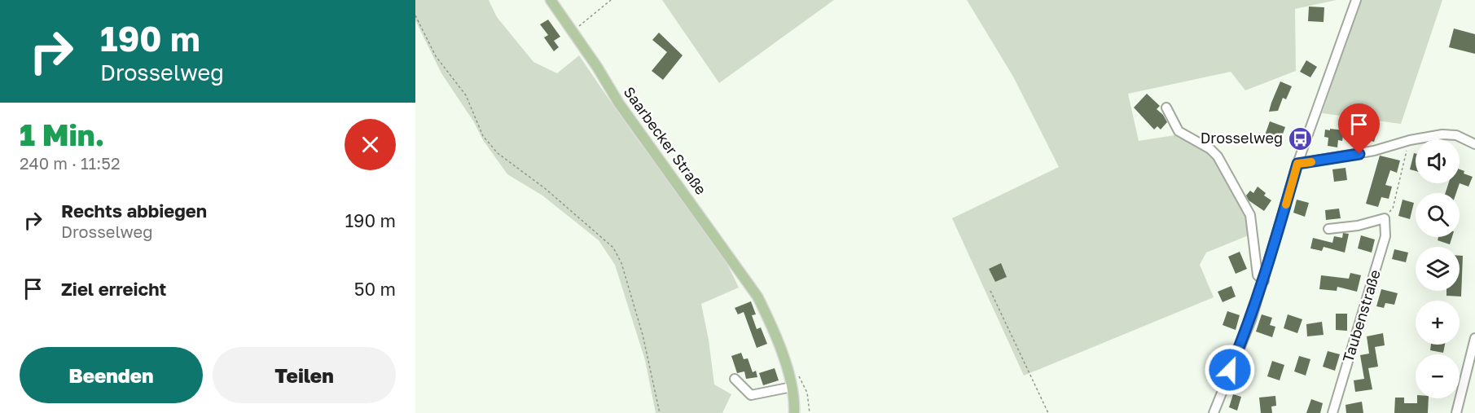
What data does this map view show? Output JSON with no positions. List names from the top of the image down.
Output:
{
  "streets": {
    "main road": ["Saarbecker Straße"],
    "street": ["Taubenstraße"]
  },
  "places": {
    "bus stop": ["Drosselweg"]
  },
  "page": {
    "turn": ["190 m", "Drosselweg"],
    "heading": ["1 Min.", "240 m · 11:52"],
    "map_buttons": ["+", "−"],
    "list": [
      {
        "name": "Rechts abbiegen",
        "note": "Drosselweg",
        "value": "190 m"
      },
      {
        "name": "Ziel erreicht",
        "value": "50 m"
      }
    ],
    "buttons": ["Beenden", "Teilen"]
  }
}
